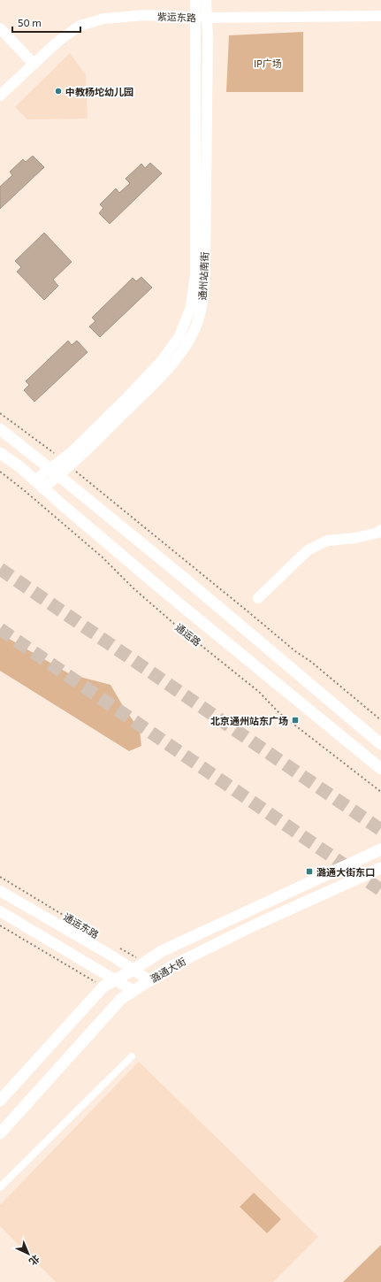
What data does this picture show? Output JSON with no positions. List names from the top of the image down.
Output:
{
  "streets": {
    "main road": [
      "紫运东路",
      "通州站南街",
      "通运路",
      "通运东路",
      "潞通大街"
    ]
  },
  "crossings": [
    ["紫运东路", "通州站南街"],
    ["通州站南街", "通运路"],
    ["通运东路", "潞通大街"]
  ],
  "parks": ["IP广场"],
  "places": {
    "other": ["中教杨坨幼儿园"],
    "transit": ["北京通州站东广场", "潞通大街东口"]
  },
  "scale_bar": "50 m",
  "north": "bottom right"
}
